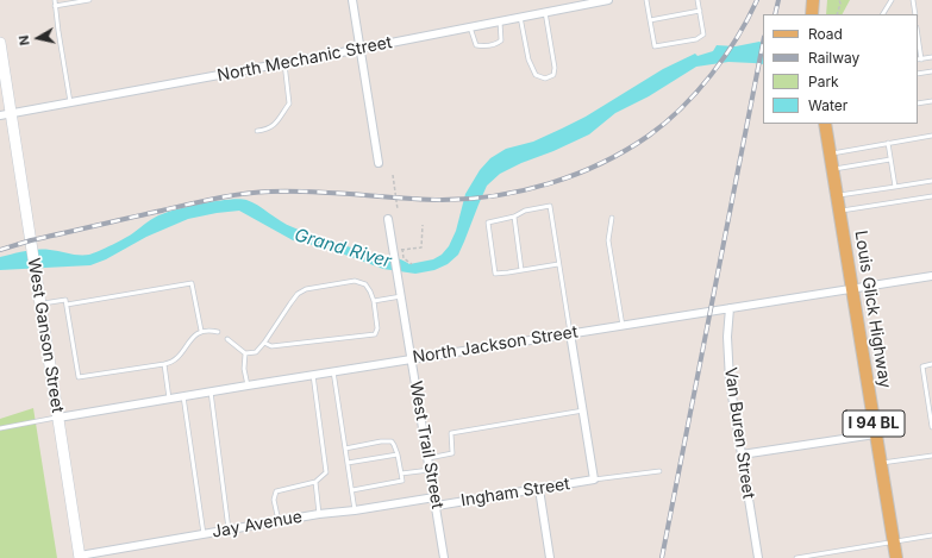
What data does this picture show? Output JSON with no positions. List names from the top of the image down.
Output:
{
  "streets": {
    "main road": ["Louis Glick Highway", "I 94 BL"],
    "street": [
      "North Mechanic Street",
      "West Ganson Street",
      "North Jackson Street",
      "Van Buren Street",
      "West Trail Street",
      "Ingham Street",
      "Jay Avenue"
    ]
  },
  "crossings": [
    ["North Mechanic Street", "West Ganson Street"],
    ["Louis Glick Highway", "North Jackson Street"],
    ["West Ganson Street", "North Jackson Street"],
    ["West Ganson Street", "Jay Avenue"],
    ["North Jackson Street", "Van Buren Street"],
    ["North Jackson Street", "West Trail Street"],
    ["West Trail Street", "Ingham Street"],
    ["West Trail Street", "Jay Avenue"]
  ],
  "water": ["Grand River"],
  "legend": [
    "Road",
    "Railway",
    "Park",
    "Water"
  ],
  "north": "left"
}
